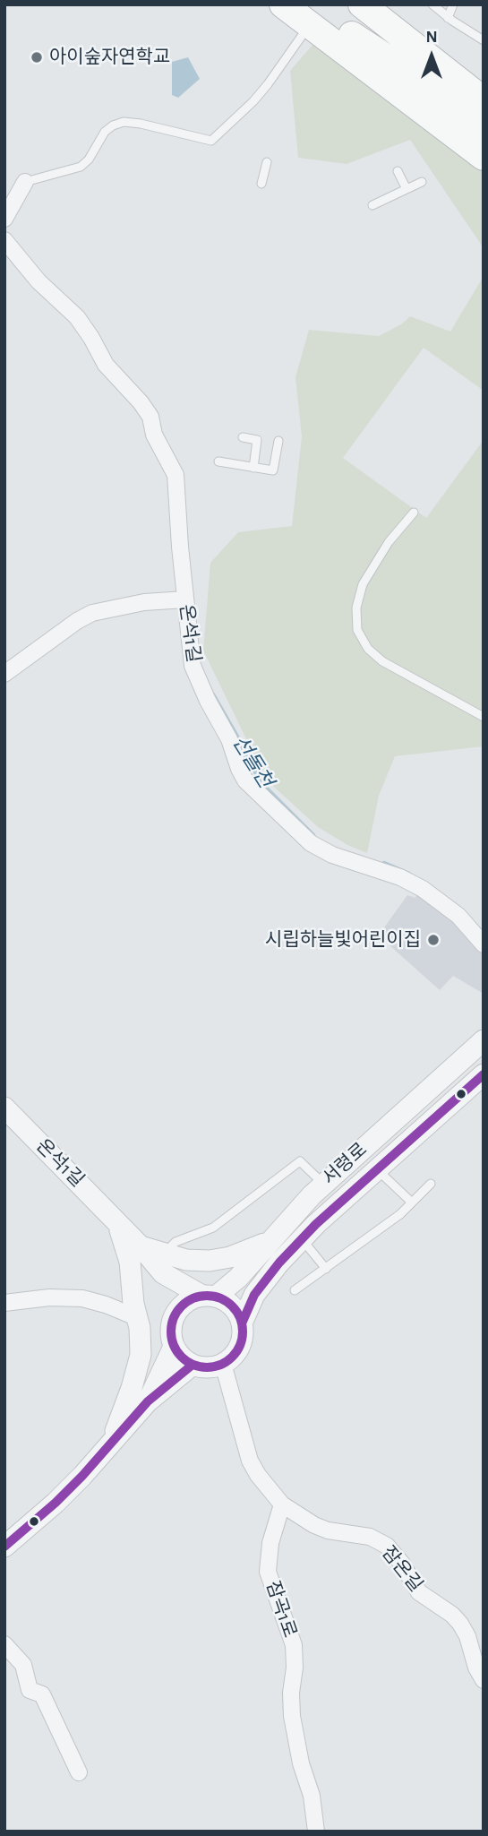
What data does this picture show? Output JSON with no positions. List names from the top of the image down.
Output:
{
  "streets": {
    "street": [
      "온석1길",
      "서령로",
      "잠온길",
      "잠곡1로"
    ]
  },
  "crossings": [
    ["잠온길", "잠곡1로"]
  ],
  "water": ["선돌천"],
  "places": ["아이숲자연학교", "시립하늘빛어린이집"],
  "north": "top"
}
